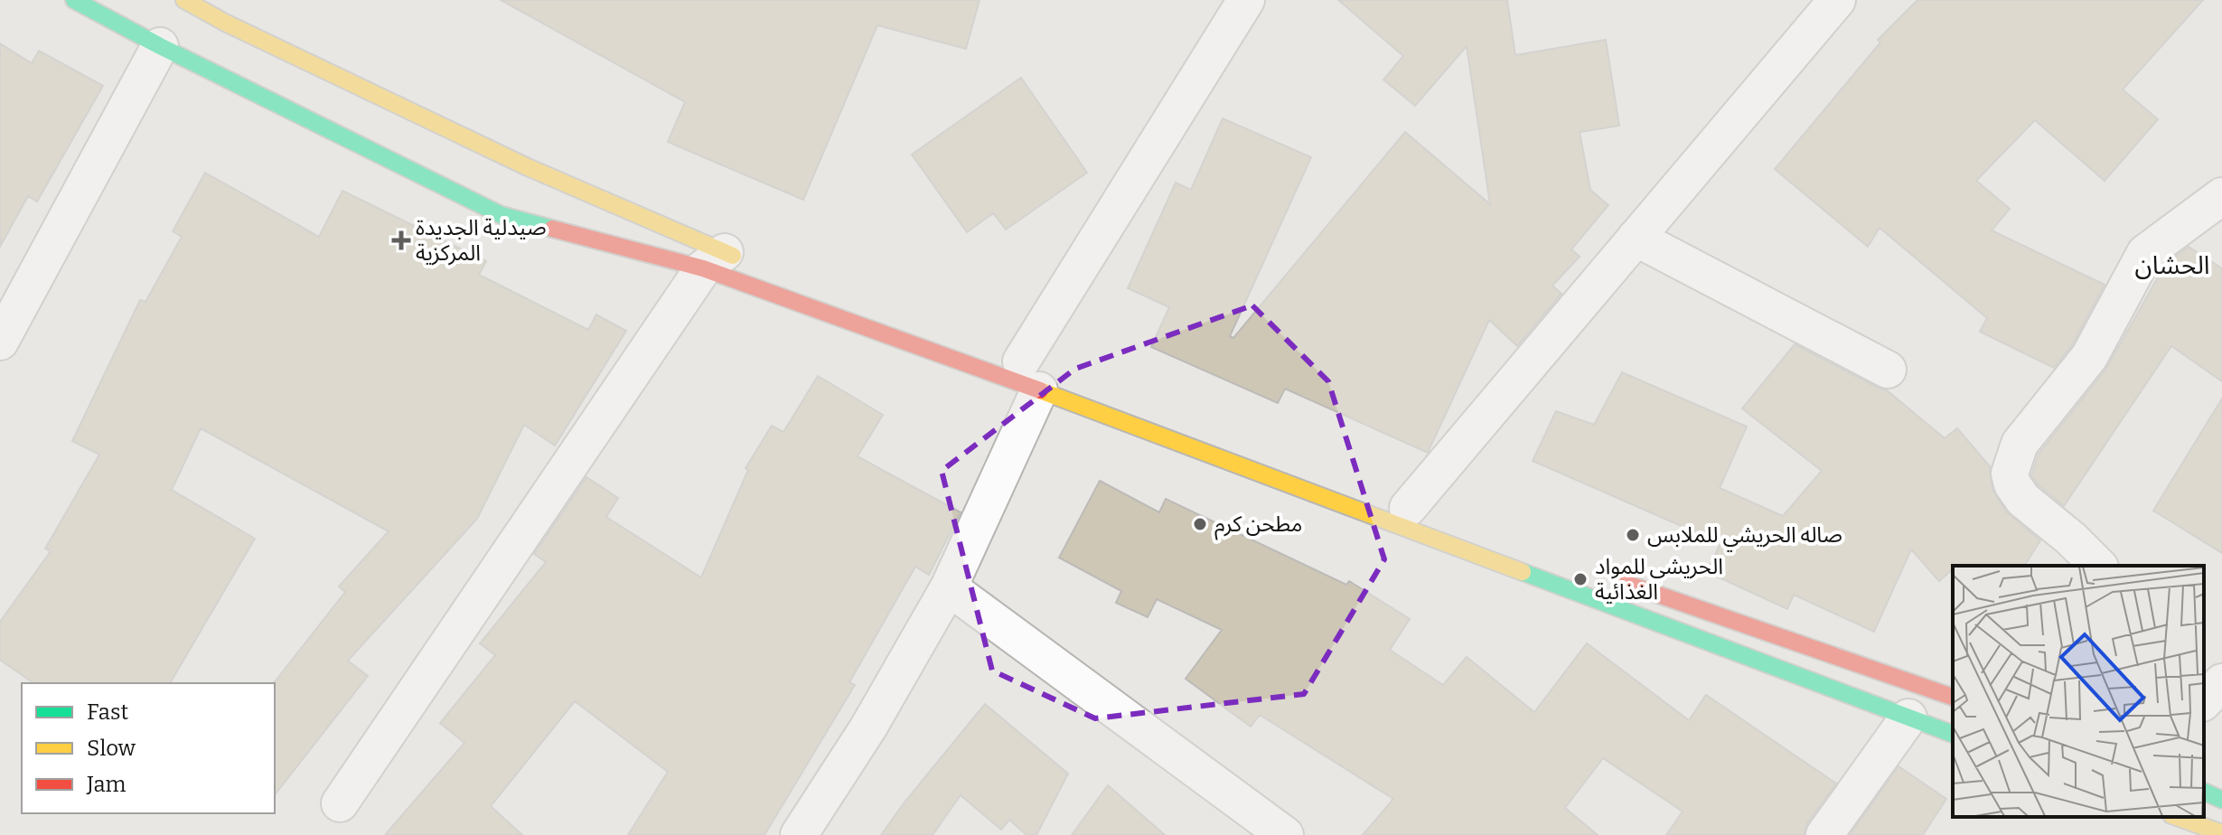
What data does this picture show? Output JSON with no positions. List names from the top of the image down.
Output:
{
  "districts": ["الحشان"],
  "places": {
    "health": ["صيدلية الجديدة المركزية"],
    "other": ["مطحن كرم", "صاله الحريشي للملابس", "الحريشي للمواد الغذائية"]
  },
  "legend": ["Fast", "Slow", "Jam"]
}
